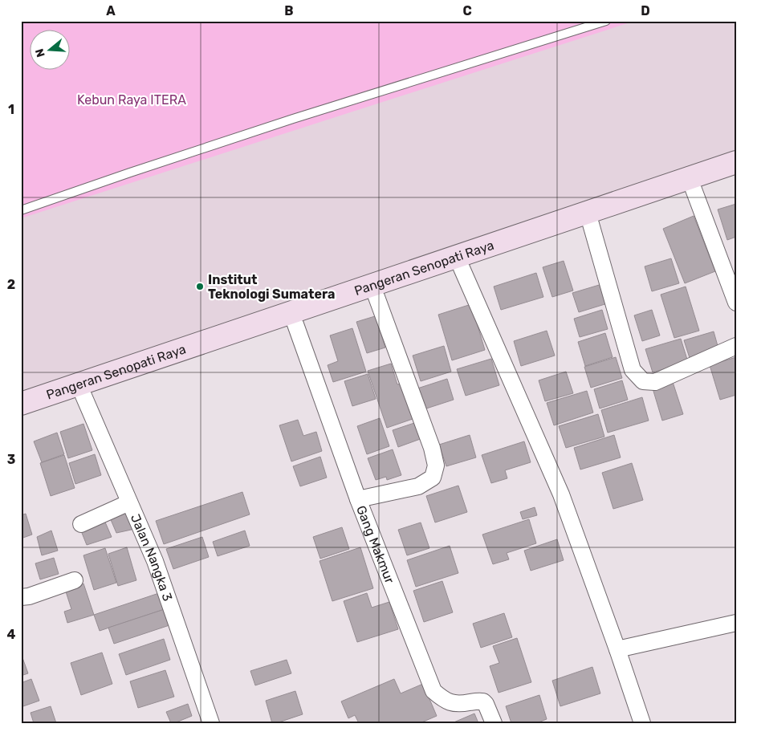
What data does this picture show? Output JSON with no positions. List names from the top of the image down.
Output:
{
  "streets": {
    "street": ["Pangeran Senopati Raya", "Gang Makmur", "Jalan Nangka 3"]
  },
  "crossings": [
    ["Pangeran Senopati Raya", "Gang Makmur"],
    ["Pangeran Senopati Raya", "Jalan Nangka 3"]
  ],
  "parks": ["Kebun Raya ITERA"],
  "places": ["Institut Teknologi Sumatera"],
  "north": "left",
  "grid": {
    "columns": [
      "A",
      "B",
      "C",
      "D"
    ],
    "rows": [
      "1",
      "2",
      "3",
      "4"
    ]
  }
}
